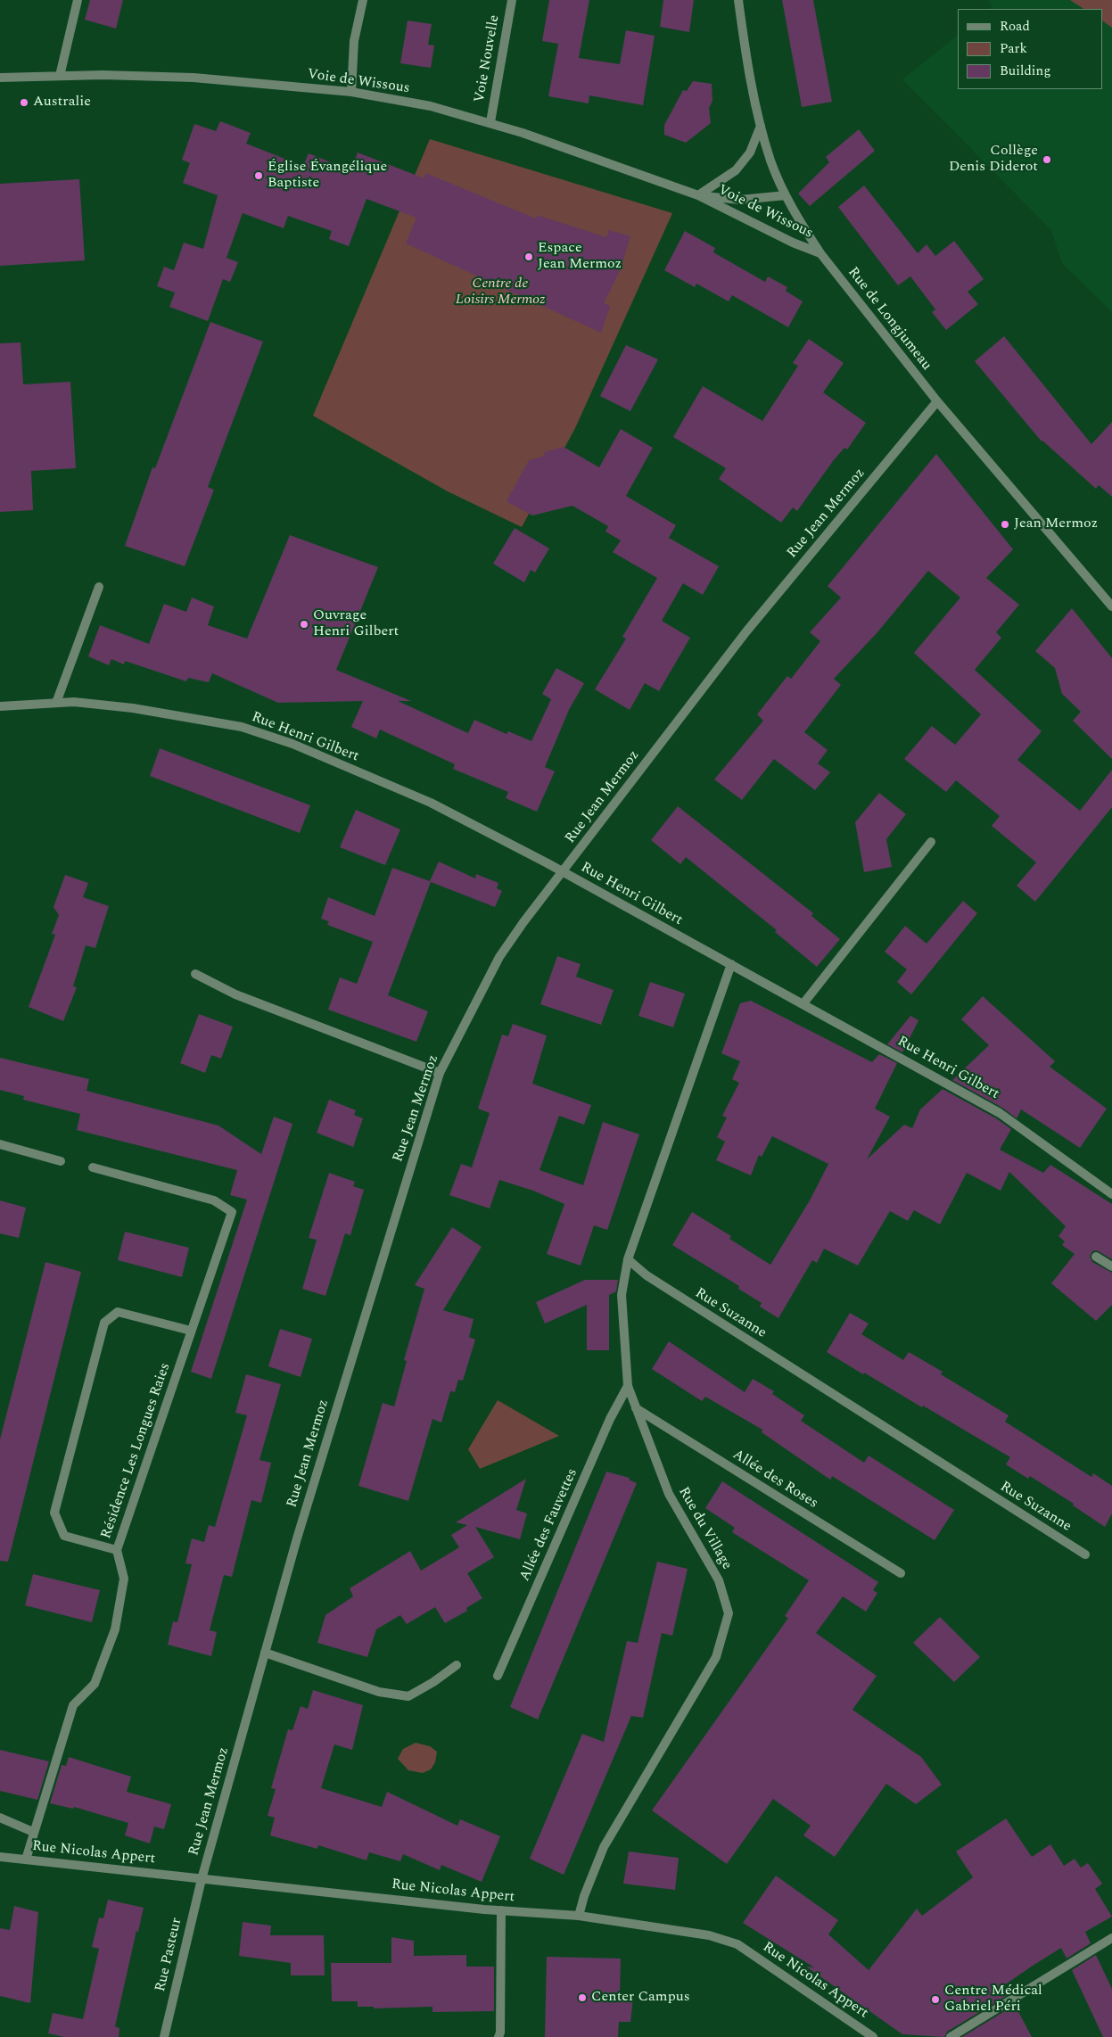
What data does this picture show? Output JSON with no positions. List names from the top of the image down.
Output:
{
  "streets": {
    "street": [
      "Voie Nouvelle",
      "Voie de Wissous",
      "Rue de Longjumeau",
      "Rue Jean Mermoz",
      "Rue Henri Gilbert",
      "Rue Suzanne",
      "Résidence Les Longues Raies",
      "Allée des Roses",
      "Allée des Fauvettes",
      "Rue du Village",
      "Rue Nicolas Appert",
      "Rue Pasteur"
    ]
  },
  "crossings": [
    ["Voie Nouvelle", "Voie de Wissous"],
    ["Voie de Wissous", "Rue de Longjumeau"],
    ["Rue de Longjumeau", "Rue Jean Mermoz"],
    ["Rue Jean Mermoz", "Rue Henri Gilbert"],
    ["Rue Jean Mermoz", "Rue Nicolas Appert"],
    ["Rue Jean Mermoz", "Rue Pasteur"],
    ["Rue Suzanne", "Rue du Village"],
    ["Résidence Les Longues Raies", "Rue Nicolas Appert"],
    ["Allée des Roses", "Rue du Village"],
    ["Allée des Fauvettes", "Rue du Village"],
    ["Rue du Village", "Rue Nicolas Appert"],
    ["Rue Nicolas Appert", "Rue Pasteur"]
  ],
  "parks": ["Centre de Loisirs Mermoz"],
  "places": [
    "Australie",
    "Collège Denis Diderot",
    "Église Évangélique Baptiste",
    "Espace Jean Mermoz",
    "Jean Mermoz",
    "Ouvrage Henri Gilbert",
    "Center Campus",
    "Centre Médical Gabriel Péri"
  ],
  "legend": ["Road", "Park", "Building"]
}
